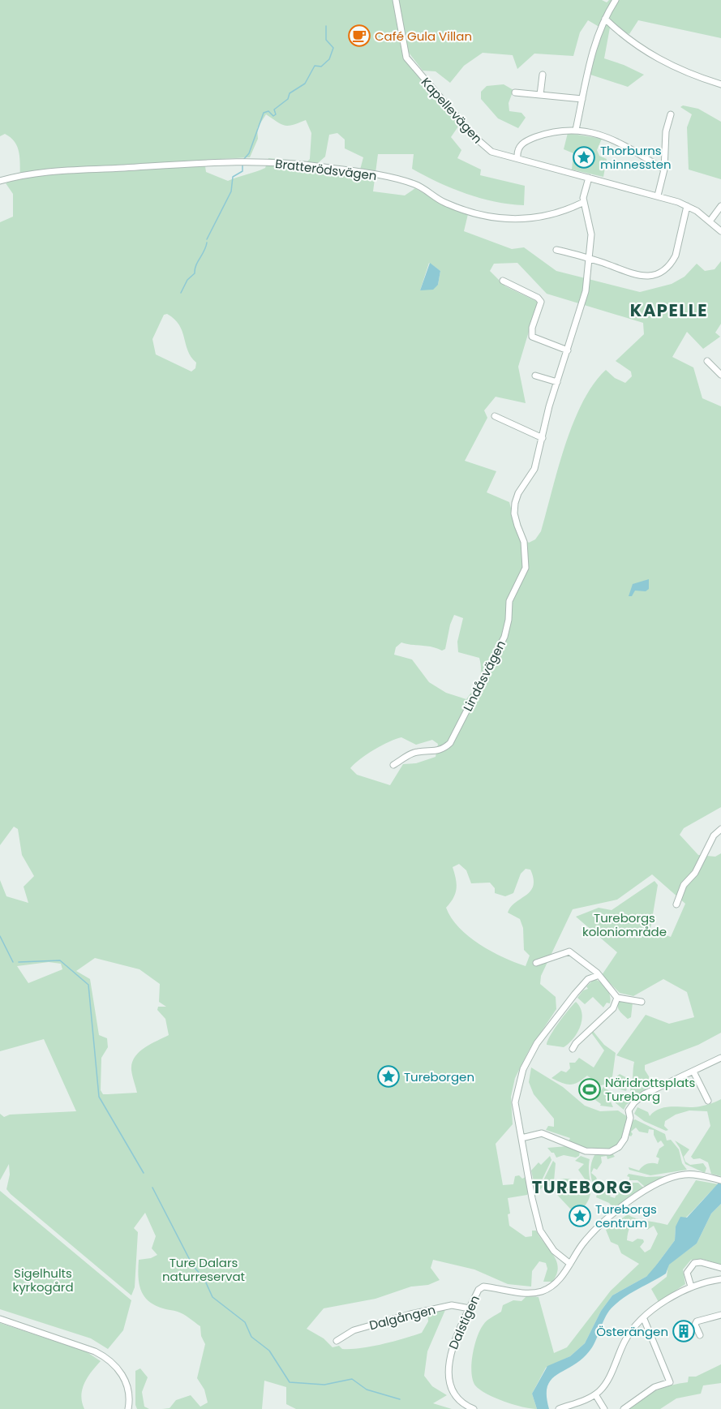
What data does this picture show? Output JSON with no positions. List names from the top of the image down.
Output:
{
  "streets": {
    "street": [
      "Kapellevägen",
      "Bratterödsvägen",
      "Lindåsvägen",
      "Dalgången",
      "Dalstigen"
    ]
  },
  "crossings": [
    ["Kapellevägen", "Lindåsvägen"],
    ["Bratterödsvägen", "Lindåsvägen"],
    ["Dalgången", "Dalstigen"]
  ],
  "districts": ["KAPELLE", "TUREBORG"],
  "parks": ["Tureborgs koloniområde", "Ture Dalars naturreservat", "Sigelhults kyrkogård"],
  "places": {
    "cafe": ["Café Gula Villan"],
    "place": ["Thorburns minnessten", "Tureborgen", "Tureborgs centrum"],
    "sports": ["Näridrottsplats Tureborg"],
    "building": ["Österängen"]
  }
}
